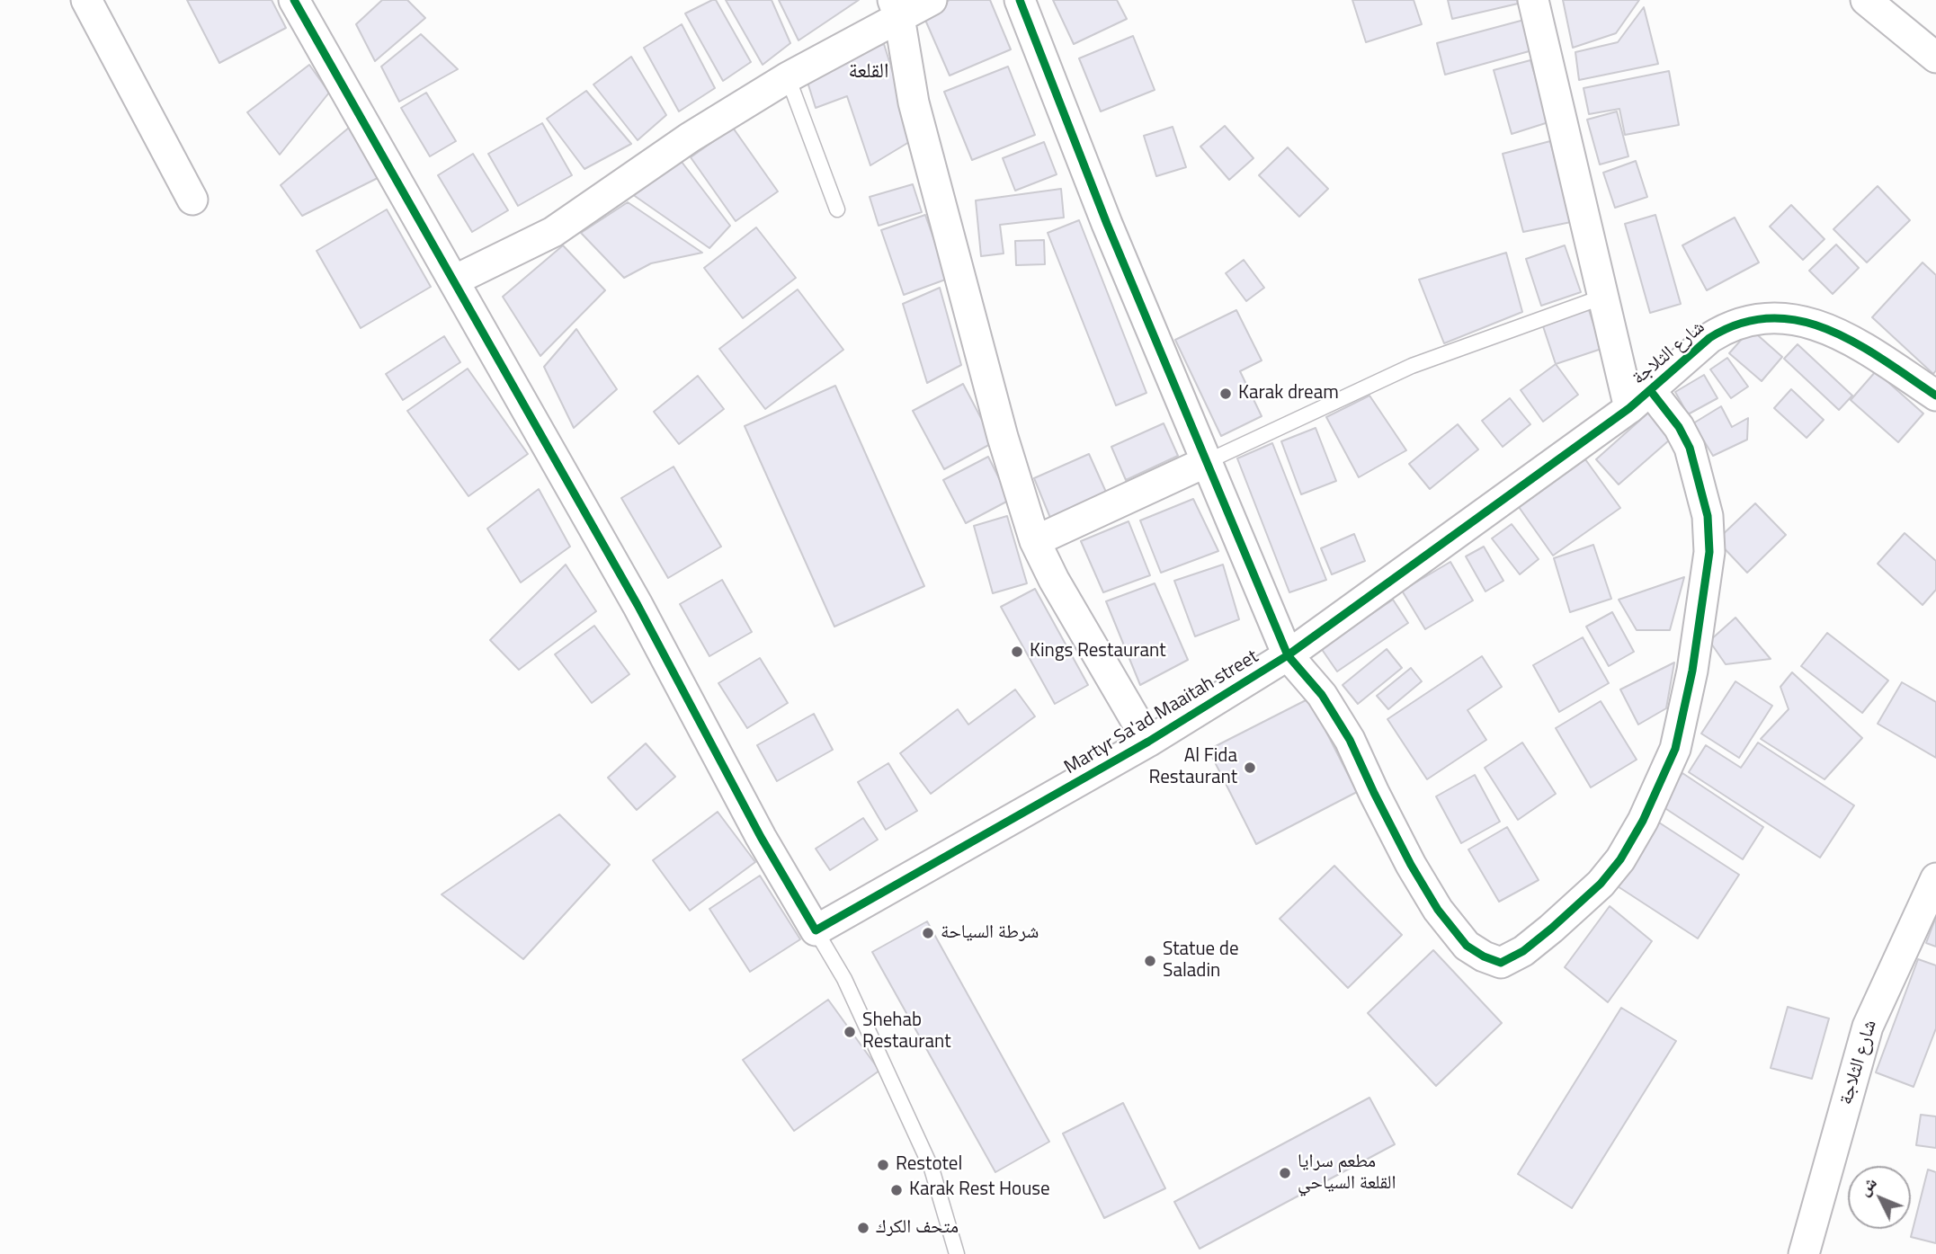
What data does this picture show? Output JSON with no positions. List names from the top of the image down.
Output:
{
  "streets": {
    "street": ["شارع الثلاجة", "Martyr Sa'ad Maaitah street"]
  },
  "crossings": [
    ["شارع الثلاجة", "Martyr Sa'ad Maaitah street"]
  ],
  "districts": ["القلعة"],
  "places": [
    "Karak dream",
    "Kings Restaurant",
    "Al Fida Restaurant",
    "شرطة السياحة",
    "Statue de Saladin",
    "Shehab Restaurant",
    "Restotel",
    "مطعم سرايا القلعة السياحي",
    "Karak Rest House",
    "متحف الكرك"
  ],
  "north": "top left"
}
